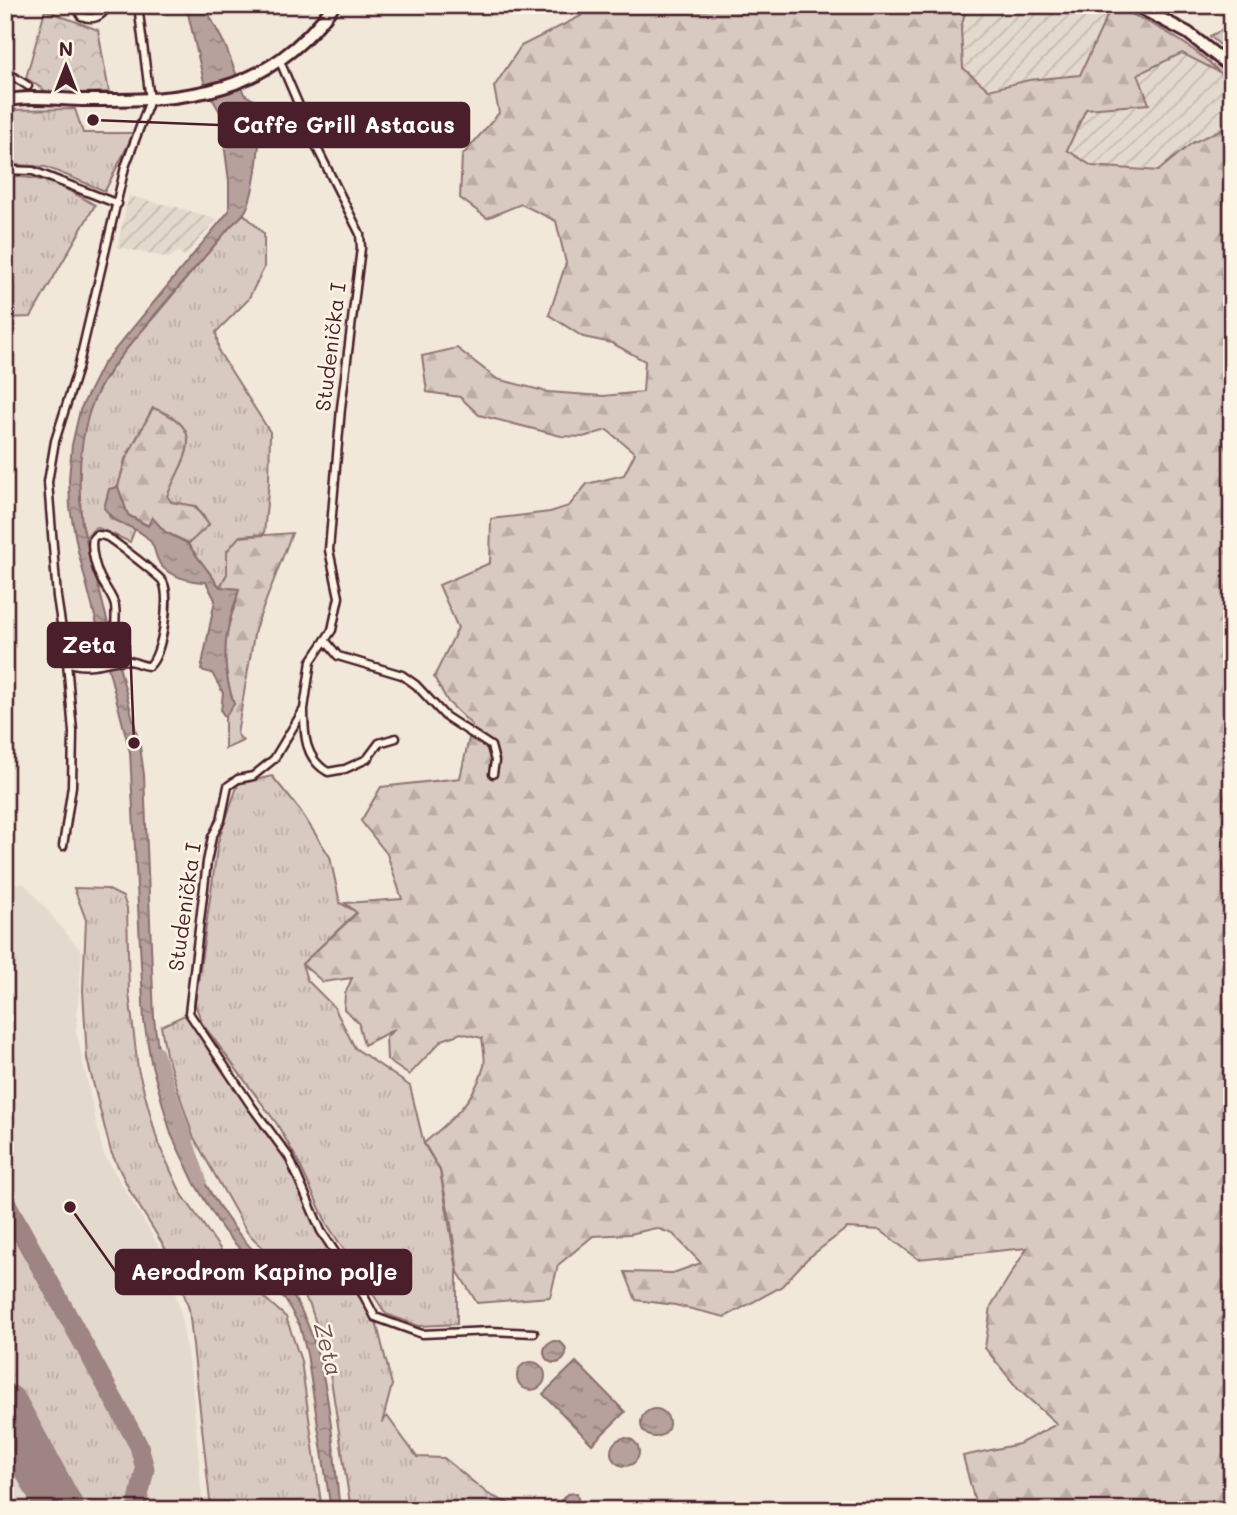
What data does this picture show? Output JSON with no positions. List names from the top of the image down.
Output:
{
  "streets": {
    "street": ["Studenička I"]
  },
  "water": ["Zeta"],
  "places": ["Caffe Grill Astacus", "Zeta", "Aerodrom Kapino polje"],
  "north": "top"
}
